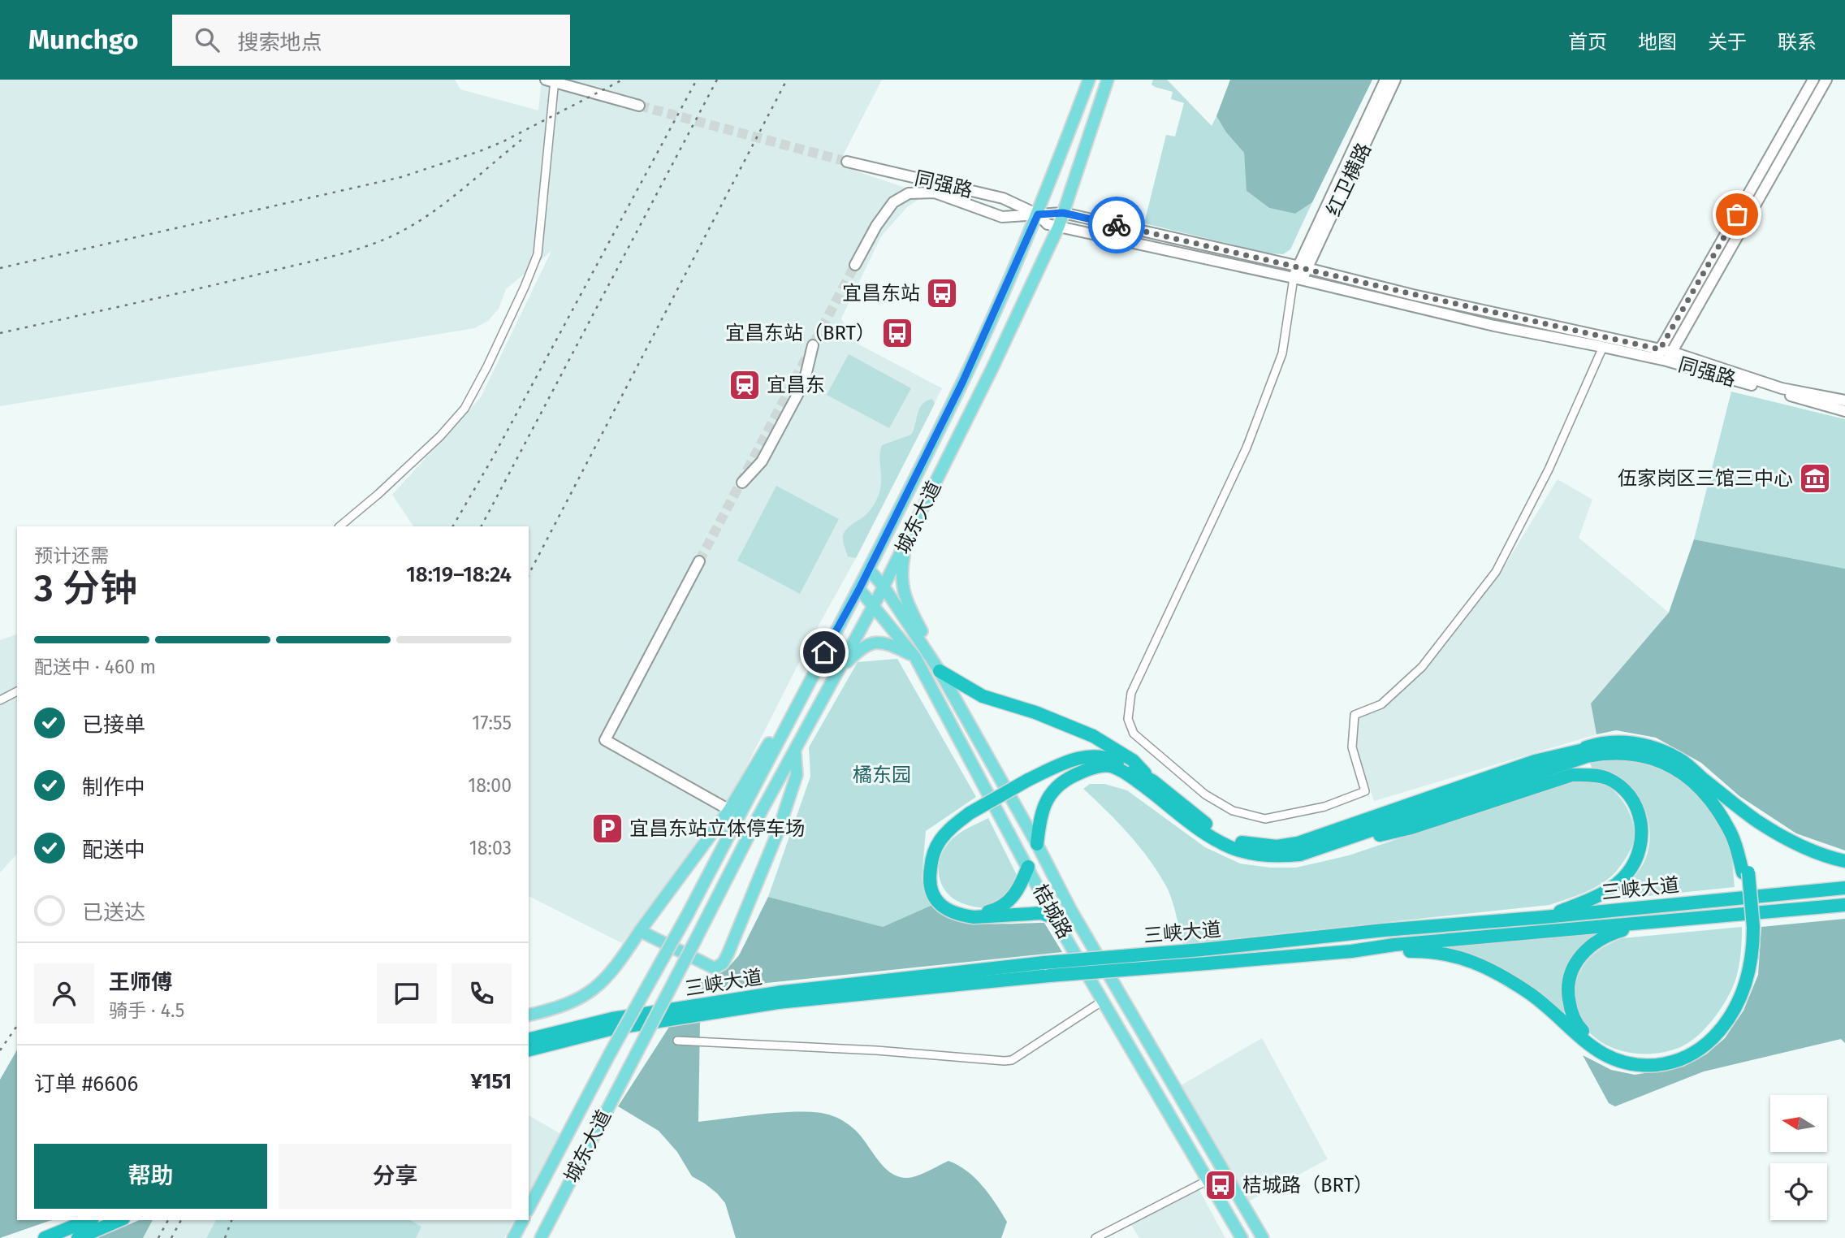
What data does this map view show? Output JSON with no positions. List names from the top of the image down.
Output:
{
  "streets": {
    "highway": ["三峡大道"],
    "main road": [
      "红卫横路",
      "同强路",
      "城东大道",
      "桔城路"
    ]
  },
  "crossings": [
    ["红卫横路", "同强路"],
    ["同强路", "城东大道"],
    ["城东大道", "桔城路"]
  ],
  "parks": ["橘东园"],
  "places": {
    "bus stop": ["宜昌东站", "宜昌东站（BRT）", "桔城路（BRT）"],
    "station": ["宜昌东"],
    "museum": ["伍家岗区三馆三中心"],
    "parking": ["宜昌东站立体停车场"]
  },
  "north": "left",
  "page": {
    "header": "Munchgo",
    "search": "搜索地点",
    "nav": [
      "首页",
      "地图",
      "关于",
      "联系"
    ],
    "heading": ["3 分钟", "预计还需", "18:19–18:24"],
    "panel": [
      "王师傅",
      "骑手 · 4.5",
      "订单 #6606",
      "¥151"
    ],
    "bar": "配送中 · 460 m",
    "list": [
      ["已接单", "17:55"],
      ["制作中", "18:00"],
      ["配送中", "18:03"],
      "已送达"
    ],
    "buttons": ["帮助", "分享"]
  }
}
